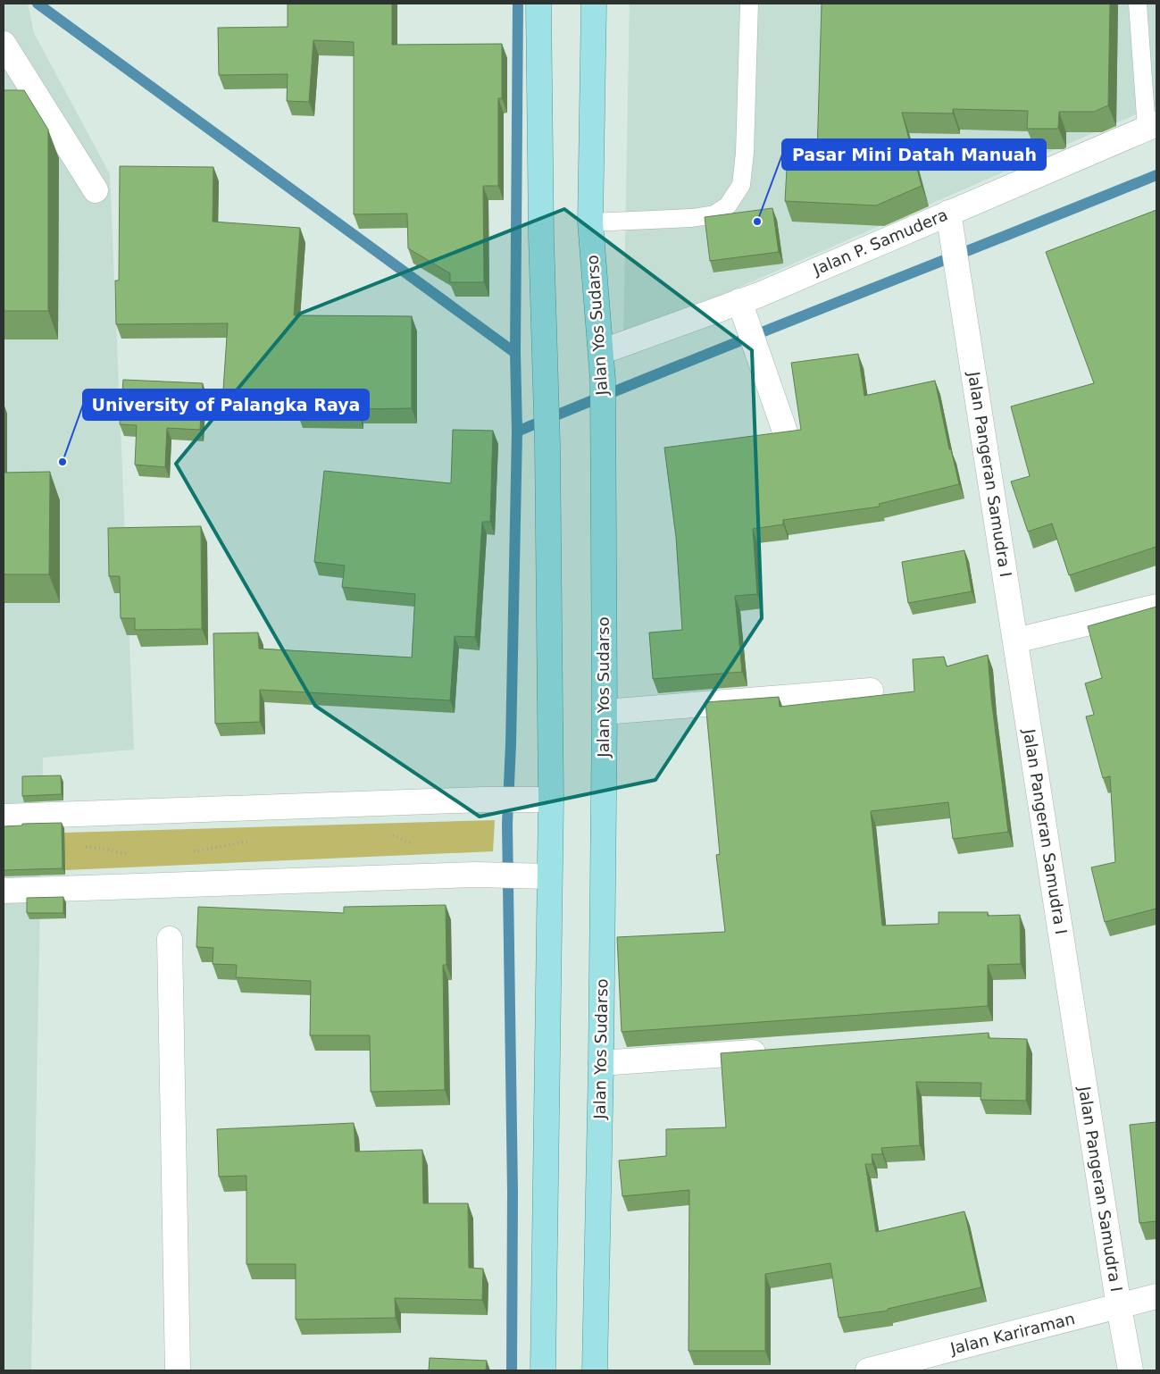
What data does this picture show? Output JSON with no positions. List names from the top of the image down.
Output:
{
  "streets": {
    "main road": ["Jalan Yos Sudarso"],
    "street": ["Jalan P. Samudera", "Jalan Pangeran Samudra I", "Jalan Kariraman"]
  },
  "crossings": [
    ["Jalan P. Samudera", "Jalan Yos Sudarso"],
    ["Jalan P. Samudera", "Jalan Pangeran Samudra I"],
    ["Jalan Pangeran Samudra I", "Jalan Kariraman"]
  ],
  "places": ["Pasar Mini Datah Manuah", "University of Palangka Raya"]
}
